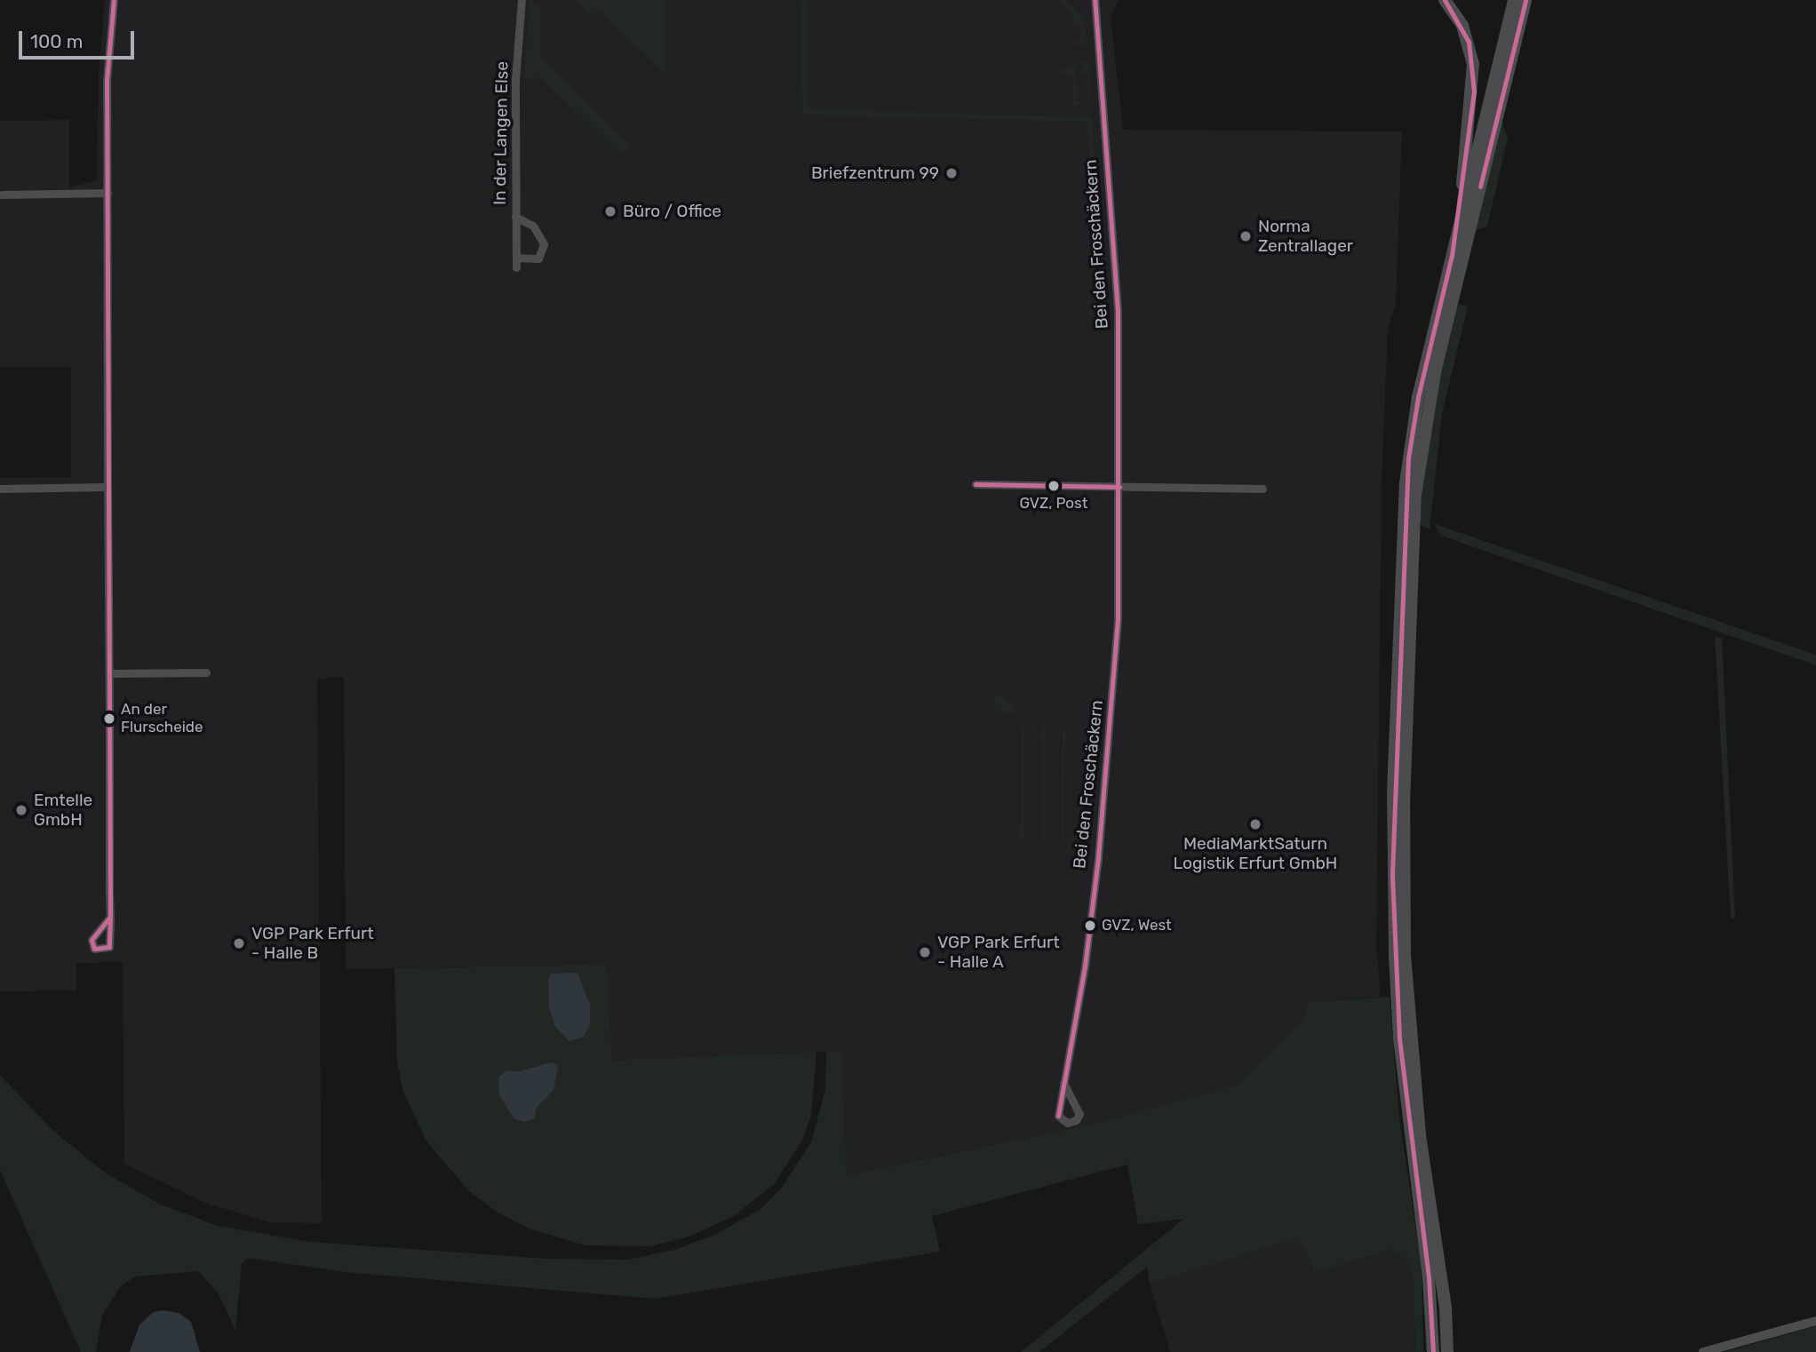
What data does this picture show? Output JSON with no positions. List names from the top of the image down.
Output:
{
  "streets": {
    "street": ["In der Langen Else", "Bei den Froschäckern"]
  },
  "places": [
    "Briefzentrum 99",
    "Büro / Office",
    "Norma Zentrallager",
    "GVZ, Post",
    "An der Flurscheide",
    "Emtelle GmbH",
    "MediaMarktSaturn Logistik Erfurt GmbH",
    "GVZ, West",
    "VGP Park Erfurt - Halle B",
    "VGP Park Erfurt - Halle A"
  ],
  "scale_bar": "100 m"
}
